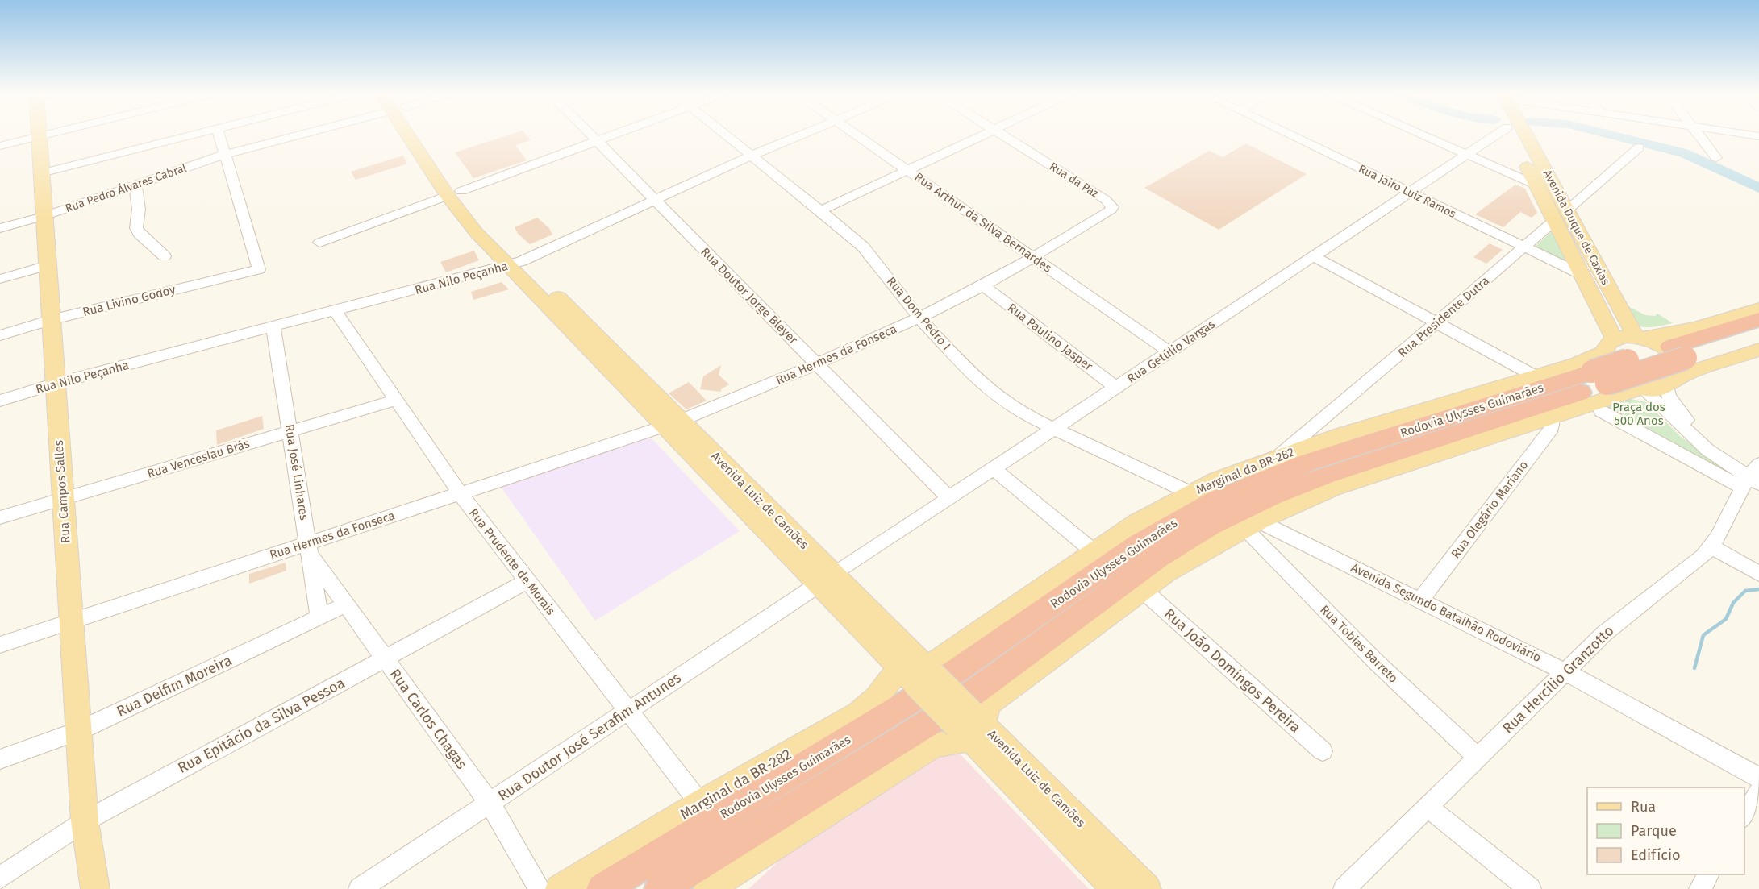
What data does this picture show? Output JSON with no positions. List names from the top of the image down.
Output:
{
  "streets": {
    "highway": ["Rodovia Ulysses Guimarães"],
    "main road": [
      "Avenida Duque de Caxias",
      "Marginal da BR-282",
      "Rua Campos Salles",
      "Avenida Luiz de Camões"
    ],
    "street": [
      "Rua da Paz",
      "Rua Pedro Álvares Cabral",
      "Rua Jairo Luiz Ramos",
      "Rua Arthur da Silva Bernardes",
      "Rua Nilo Peçanha",
      "Rua Doutor Jorge Bleyer",
      "Rua Livino Godoy",
      "Rua Dom Pedro I",
      "Rua Presidente Dutra",
      "Rua Paulino Jasper",
      "Rua Getúlio Vargas",
      "Rua Hermes da Fonseca",
      "Rua Venceslau Brás",
      "Rua José Linhares",
      "Rua Olegário Mariano",
      "Rua Prudente de Morais",
      "Avenida Segundo Batalhão Rodoviário",
      "Rua Tobias Barreto",
      "Rua João Domingos Pereira",
      "Rua Hercílio Granzotto",
      "Rua Delfim Moreira",
      "Rua Carlos Chagas",
      "Rua Epitácio da Silva Pessoa",
      "Rua Doutor José Serafim Antunes"
    ]
  },
  "crossings": [
    ["Rua da Paz", "Rua Hermes da Fonseca"],
    ["Rua Pedro Álvares Cabral", "Rua Livino Godoy"],
    ["Rua Pedro Álvares Cabral", "Rua Campos Salles"],
    ["Rua Jairo Luiz Ramos", "Avenida Duque de Caxias"],
    ["Rua Jairo Luiz Ramos", "Rua Presidente Dutra"],
    ["Rua Jairo Luiz Ramos", "Rua Getúlio Vargas"],
    ["Rua Arthur da Silva Bernardes", "Rua Getúlio Vargas"],
    ["Rua Arthur da Silva Bernardes", "Rua Hermes da Fonseca"],
    ["Avenida Duque de Caxias", "Rua Presidente Dutra"],
    ["Rua Nilo Peçanha", "Rua Doutor Jorge Bleyer"],
    ["Rua Nilo Peçanha", "Rua Dom Pedro I"],
    ["Rua Nilo Peçanha", "Rua José Linhares"],
    ["Rua Nilo Peçanha", "Rua Campos Salles"],
    ["Rua Nilo Peçanha", "Avenida Luiz de Camões"],
    ["Rua Nilo Peçanha", "Rua Prudente de Morais"],
    ["Rua Doutor Jorge Bleyer", "Rua Getúlio Vargas"],
    ["Rua Doutor Jorge Bleyer", "Rua Hermes da Fonseca"],
    ["Rua Livino Godoy", "Rua Campos Salles"],
    ["Rua Dom Pedro I", "Rua Getúlio Vargas"],
    ["Rua Dom Pedro I", "Rua Hermes da Fonseca"],
    ["Rua Dom Pedro I", "Marginal da BR-282"],
    ["Rua Presidente Dutra", "Marginal da BR-282"],
    ["Rua Paulino Jasper", "Rua Getúlio Vargas"],
    ["Rua Paulino Jasper", "Rua Hermes da Fonseca"],
    ["Rua Getúlio Vargas", "Avenida Luiz de Camões"],
    ["Rua Getúlio Vargas", "Rua Doutor José Serafim Antunes"],
    ["Rua Hermes da Fonseca", "Rua José Linhares"],
    ["Rua Hermes da Fonseca", "Rua Campos Salles"],
    ["Rua Hermes da Fonseca", "Avenida Luiz de Camões"],
    ["Rua Hermes da Fonseca", "Rua Prudente de Morais"],
    ["Rua Hermes da Fonseca", "Rua Carlos Chagas"],
    ["Rodovia Ulysses Guimarães", "Marginal da BR-282"],
    ["Rua Venceslau Brás", "Rua José Linhares"],
    ["Rua Venceslau Brás", "Rua Campos Salles"],
    ["Rua Venceslau Brás", "Rua Prudente de Morais"],
    ["Marginal da BR-282", "Avenida Luiz de Camões"],
    ["Marginal da BR-282", "Rua Prudente de Morais"],
    ["Rua José Linhares", "Rua Delfim Moreira"],
    ["Rua José Linhares", "Rua Carlos Chagas"],
    ["Rua Campos Salles", "Rua Delfim Moreira"],
    ["Rua Campos Salles", "Rua Epitácio da Silva Pessoa"],
    ["Avenida Luiz de Camões", "Rua Doutor José Serafim Antunes"],
    ["Rua Olegário Mariano", "Avenida Segundo Batalhão Rodoviário"],
    ["Rua Prudente de Morais", "Rua Epitácio da Silva Pessoa"],
    ["Rua Prudente de Morais", "Rua Doutor José Serafim Antunes"],
    ["Avenida Segundo Batalhão Rodoviário", "Rua Tobias Barreto"],
    ["Avenida Segundo Batalhão Rodoviário", "Rua Hercílio Granzotto"],
    ["Rua Tobias Barreto", "Rua Hercílio Granzotto"],
    ["Rua Delfim Moreira", "Rua Carlos Chagas"],
    ["Rua Carlos Chagas", "Rua Epitácio da Silva Pessoa"],
    ["Rua Carlos Chagas", "Rua Doutor José Serafim Antunes"]
  ],
  "parks": ["Praça dos 500 Anos"],
  "legend": ["Rua", "Parque", "Edifício"]
}
